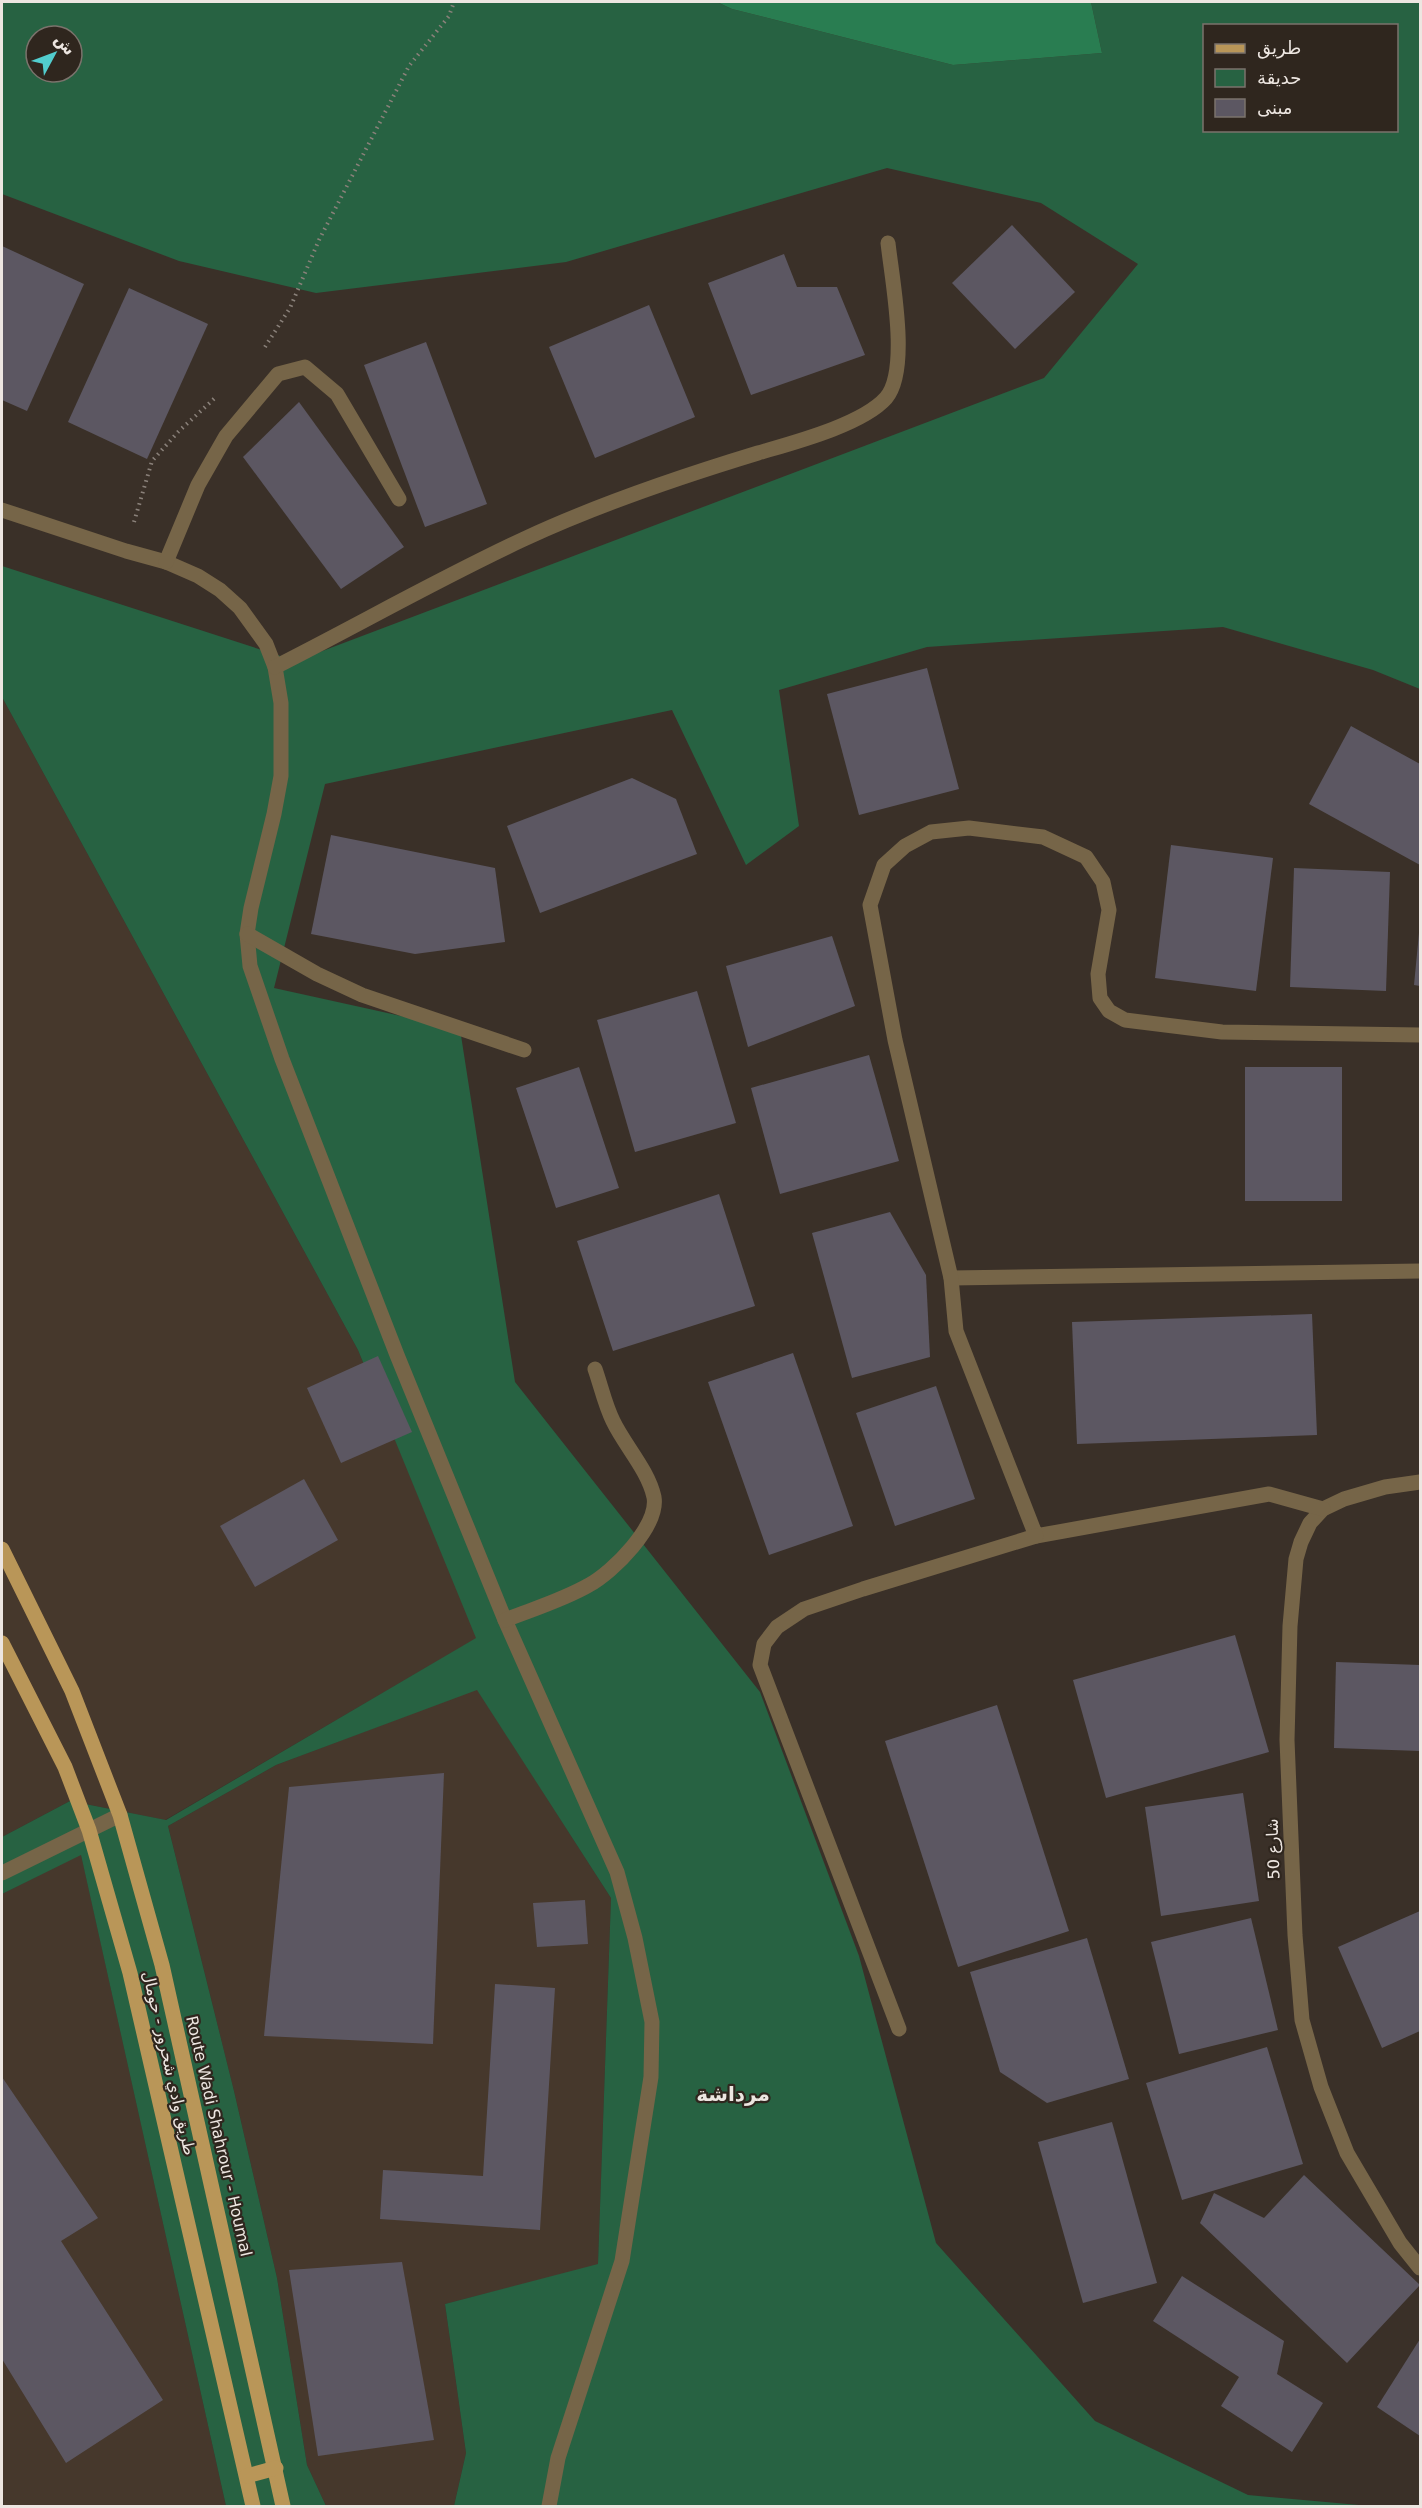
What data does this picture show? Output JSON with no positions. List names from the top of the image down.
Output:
{
  "streets": {
    "main road": ["طريق وادي شحرور - حومال", "Route Wadi Shahrour - Houmal"],
    "street": ["شارع 50"]
  },
  "districts": ["مرداشة"],
  "legend": ["طريق", "حديقة", "مبنى"],
  "north": "top right"
}
